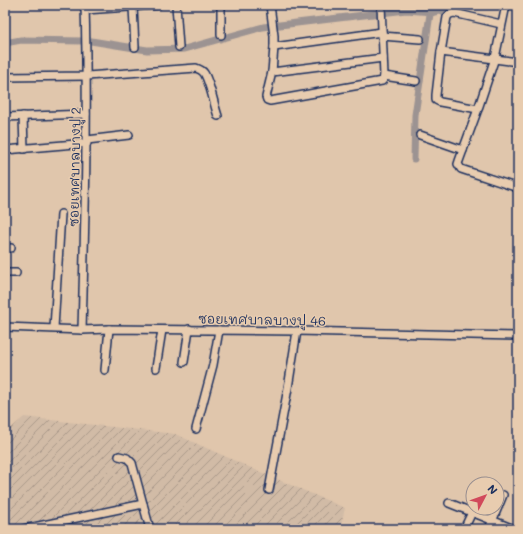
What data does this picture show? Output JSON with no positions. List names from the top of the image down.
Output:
{
  "streets": {
    "street": ["ซอยเทศบาลบางปู 2", "ซอยเทศบาลบางปู 46"]
  },
  "crossings": [
    ["ซอยเทศบาลบางปู 2", "ซอยเทศบาลบางปู 46"]
  ],
  "north": "top right"
}
